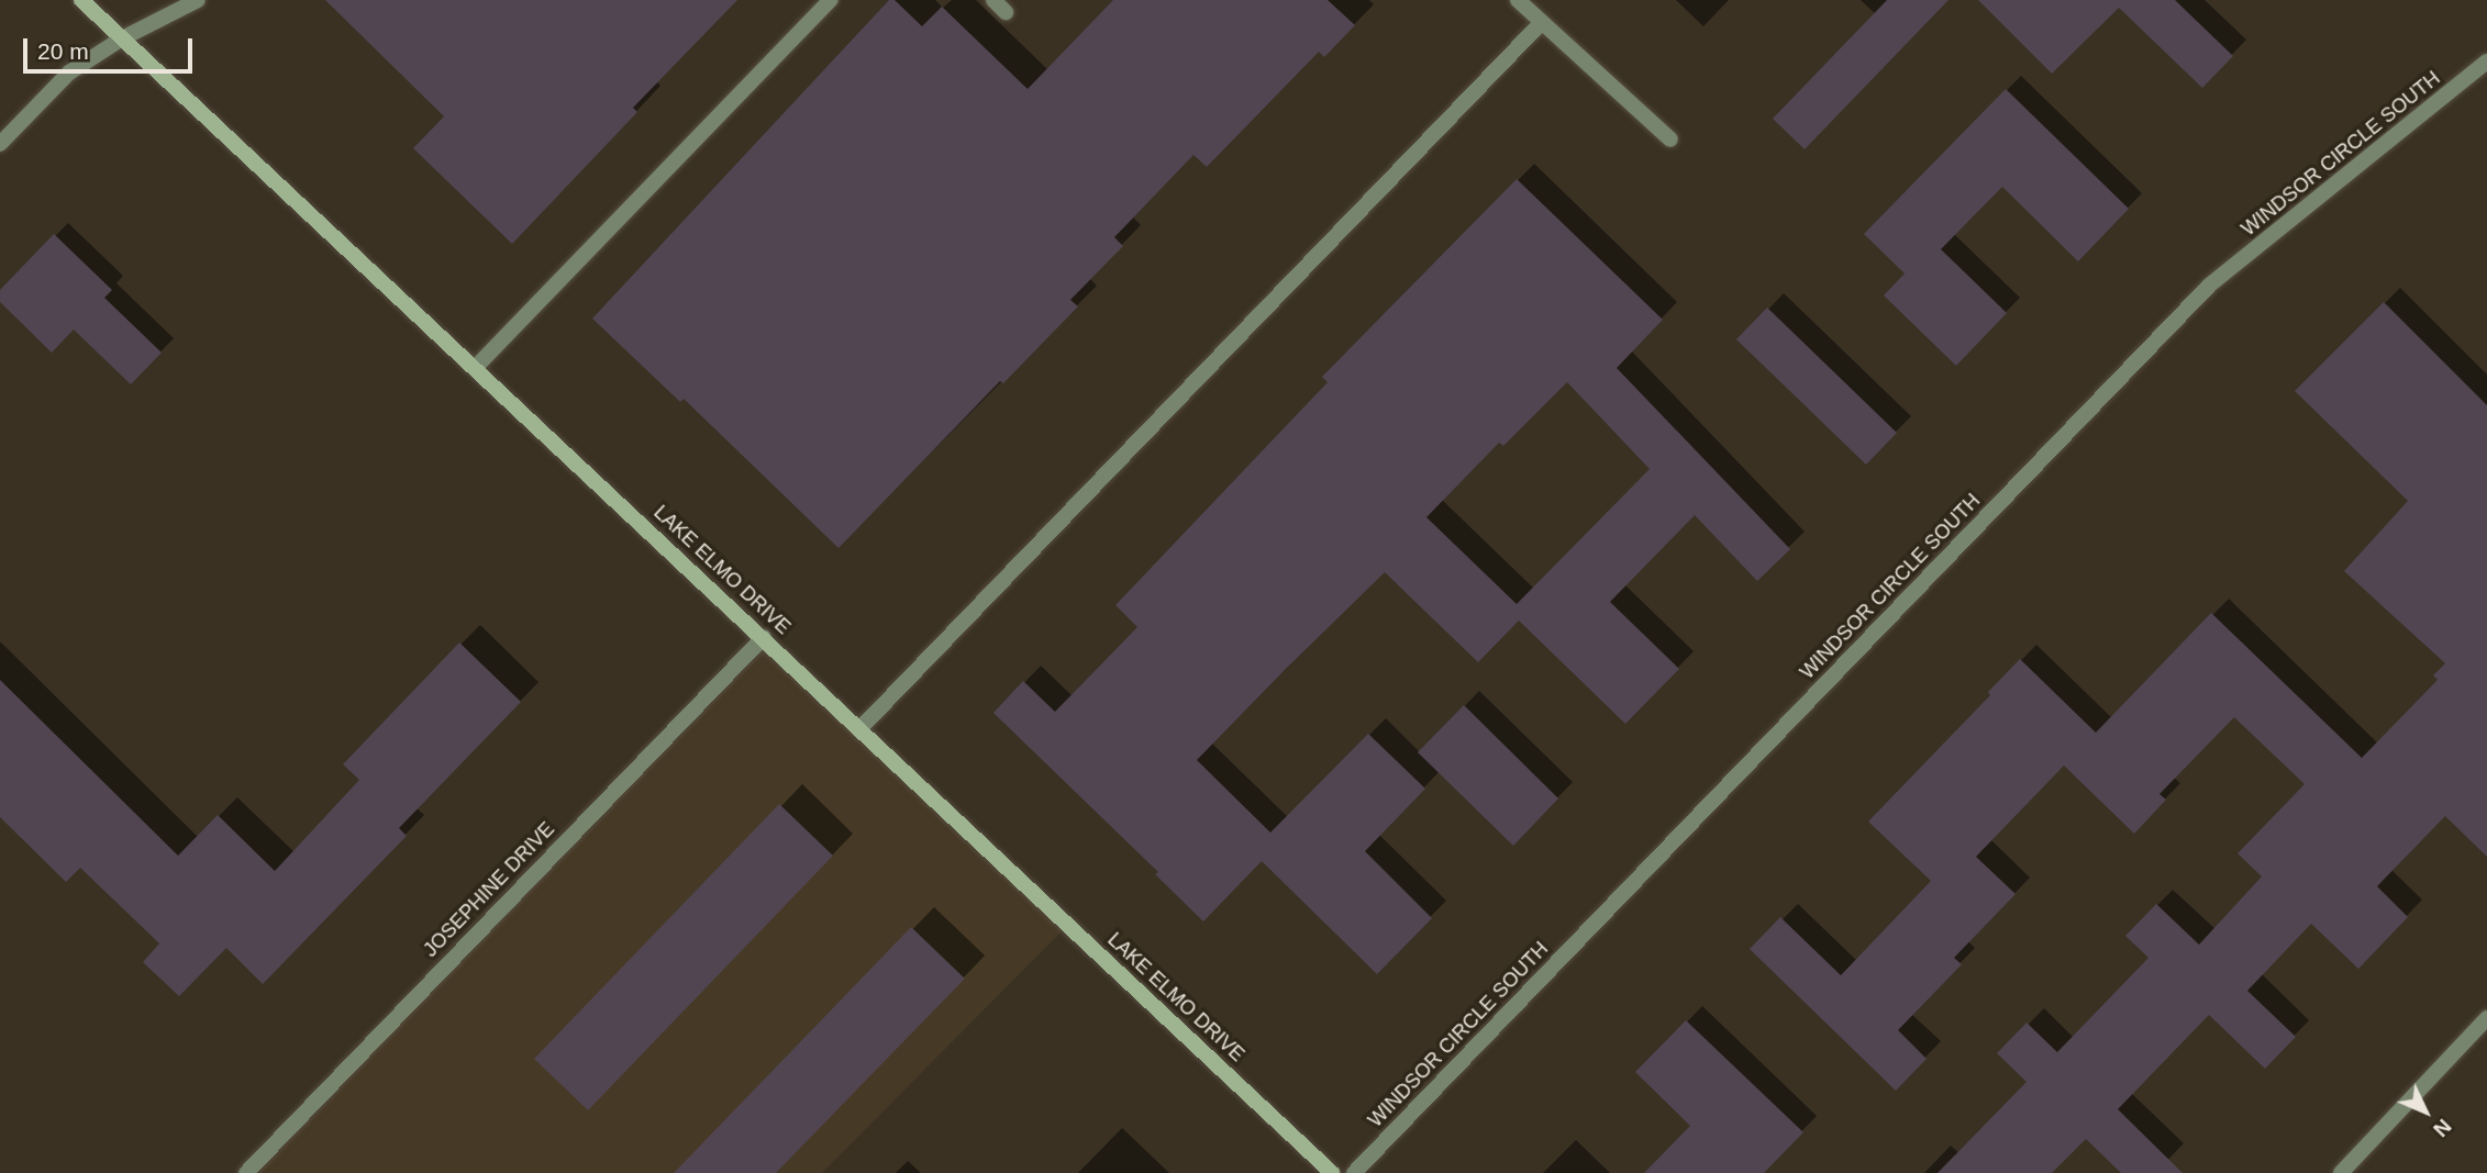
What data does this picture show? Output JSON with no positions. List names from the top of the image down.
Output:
{
  "streets": {
    "main road": ["LAKE ELMO DRIVE"],
    "street": ["WINDSOR CIRCLE SOUTH", "JOSEPHINE DRIVE"]
  },
  "crossings": [
    ["LAKE ELMO DRIVE", "JOSEPHINE DRIVE"]
  ],
  "scale_bar": "20 m",
  "north": "bottom right"
}
